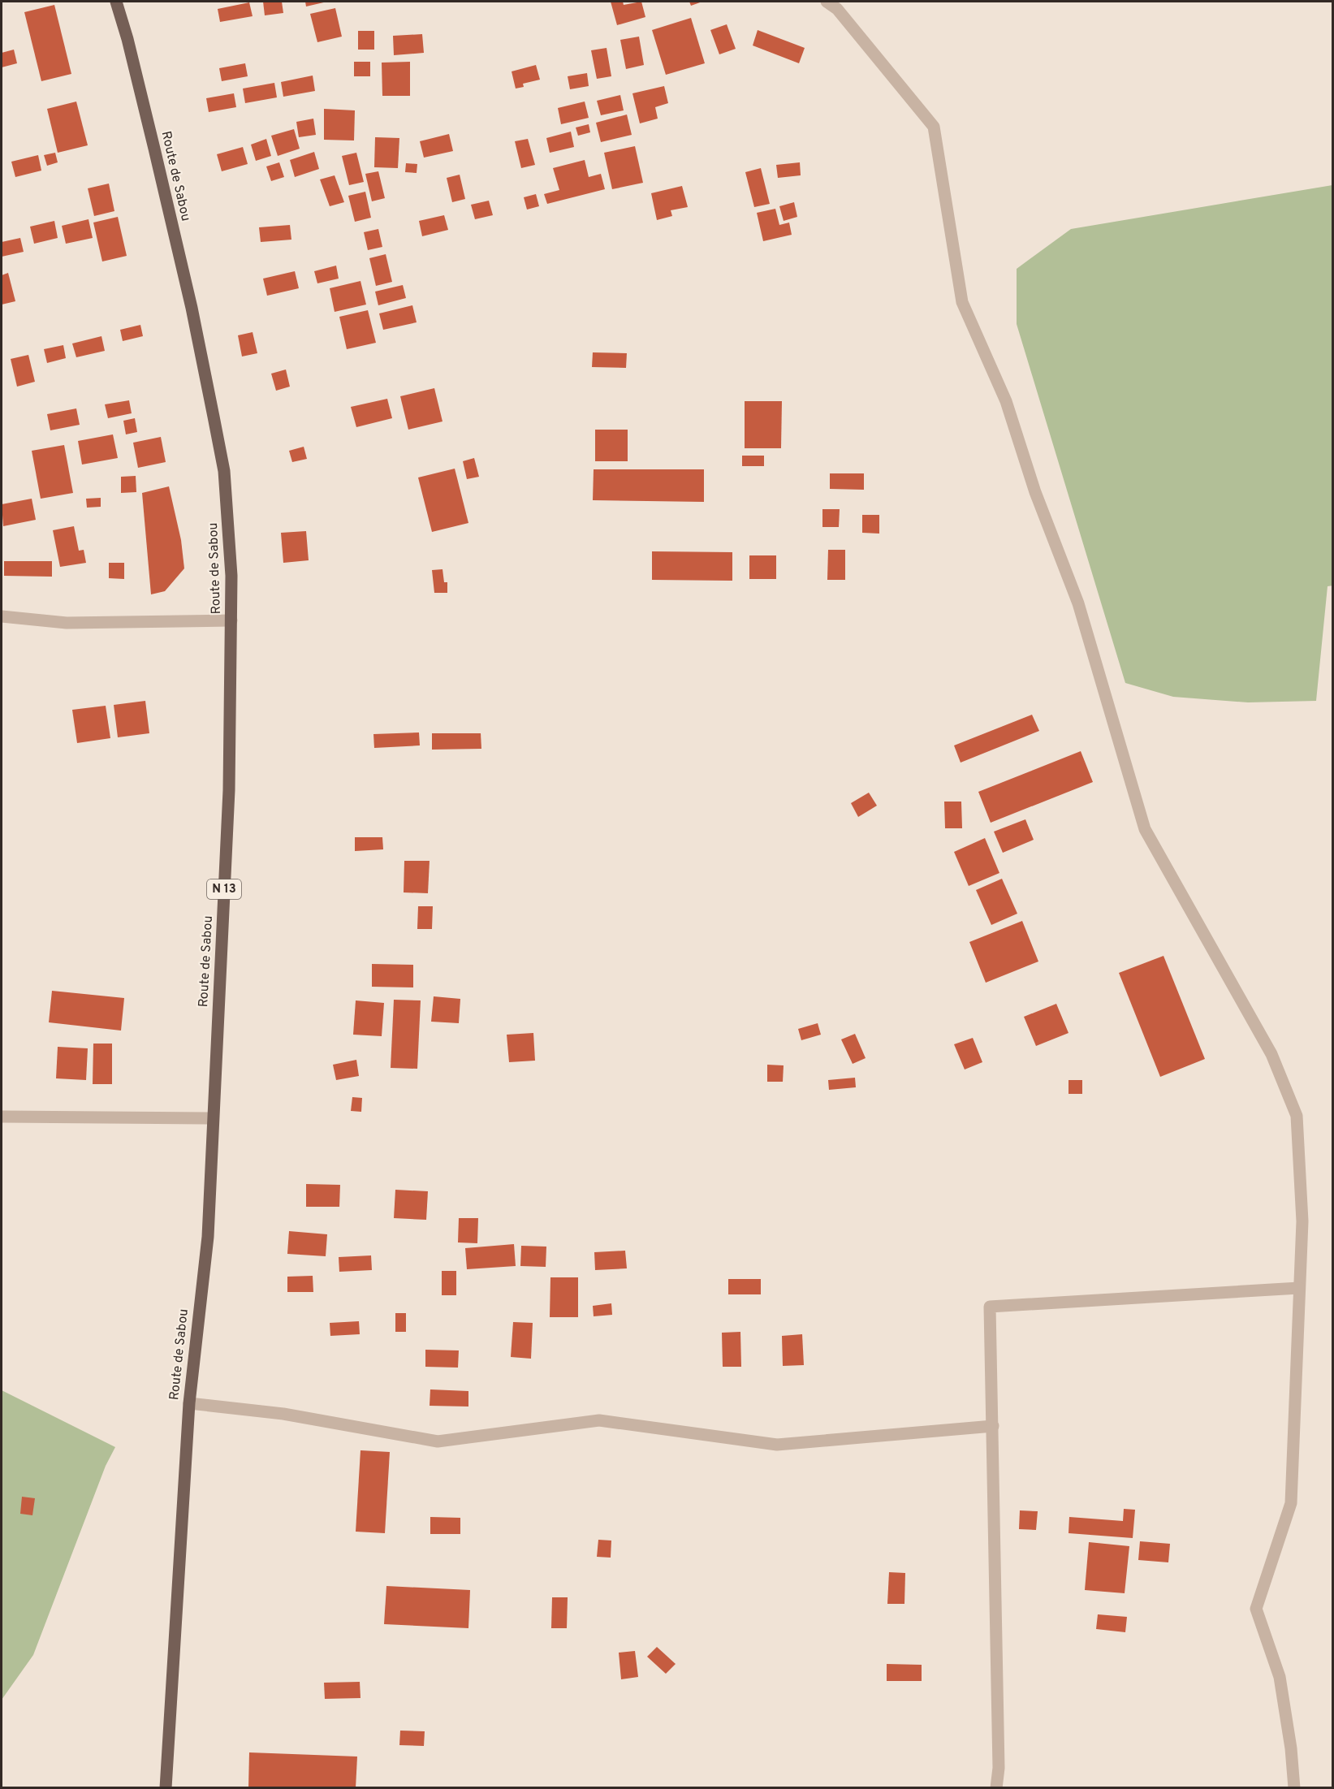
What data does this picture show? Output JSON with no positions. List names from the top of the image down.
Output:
{
  "streets": {
    "main road": ["Route de Sabou", "N 13"]
  }
}
